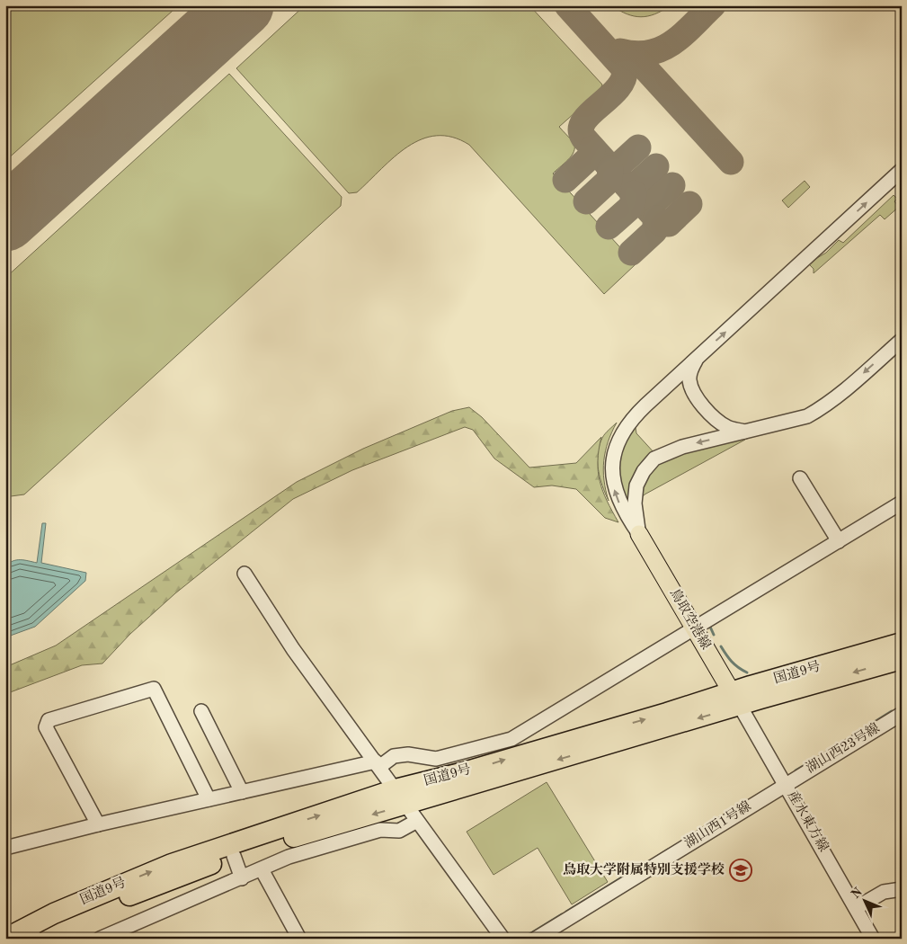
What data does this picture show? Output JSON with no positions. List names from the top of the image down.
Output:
{
  "streets": {
    "highway": ["国道9号"],
    "main road": ["鳥取空港線"],
    "street": ["湖山西23号線", "産水東方線", "湖山西1号線"]
  },
  "crossings": [
    ["鳥取空港線", "国道9号"],
    ["鳥取空港線", "産水東方線"],
    ["国道9号", "産水東方線"],
    ["湖山西23号線", "産水東方線"],
    ["湖山西23号線", "湖山西1号線"],
    ["産水東方線", "湖山西1号線"]
  ],
  "places": {
    "school or university": ["鳥取大学附属特別支援学校"]
  },
  "north": "top left"
}
